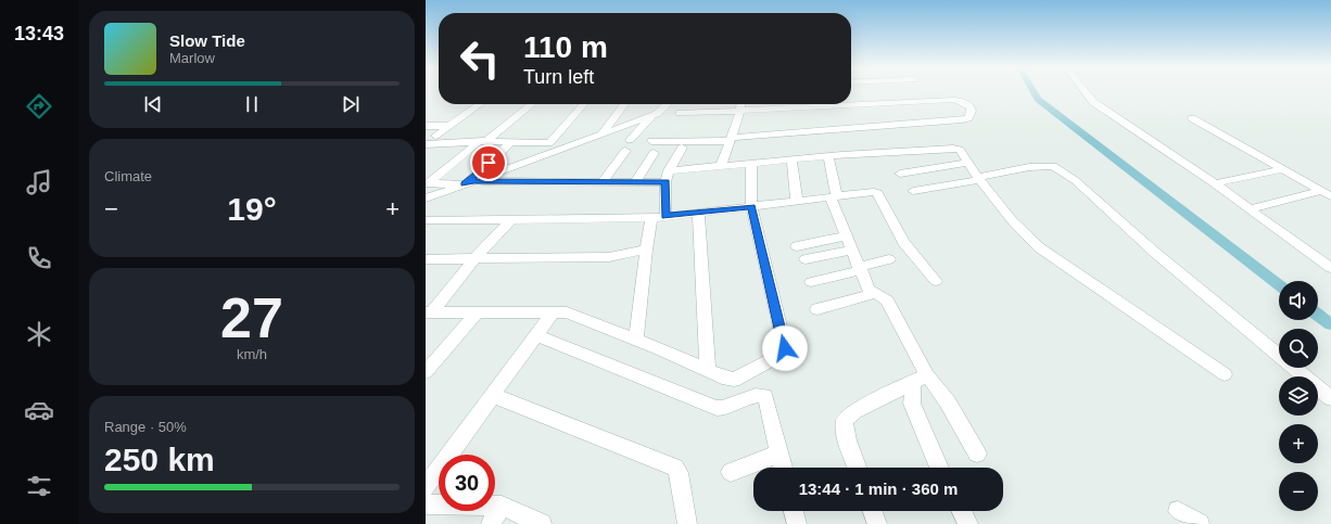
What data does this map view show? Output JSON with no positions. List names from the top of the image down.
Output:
{
  "page": {
    "tabs": "13:43",
    "turn": ["110 m", "Turn left"],
    "song": ["Slow Tide", "Marlow"],
    "tile": [
      "Climate",
      ["27", "km/h"],
      ["Range · 50%", "250 km"]
    ],
    "heat": ["−", "19°", "+"],
    "map_buttons": ["+", "−"],
    "limit": "30",
    "trip": "13:44 · 1 min · 360 m"
  }
}
